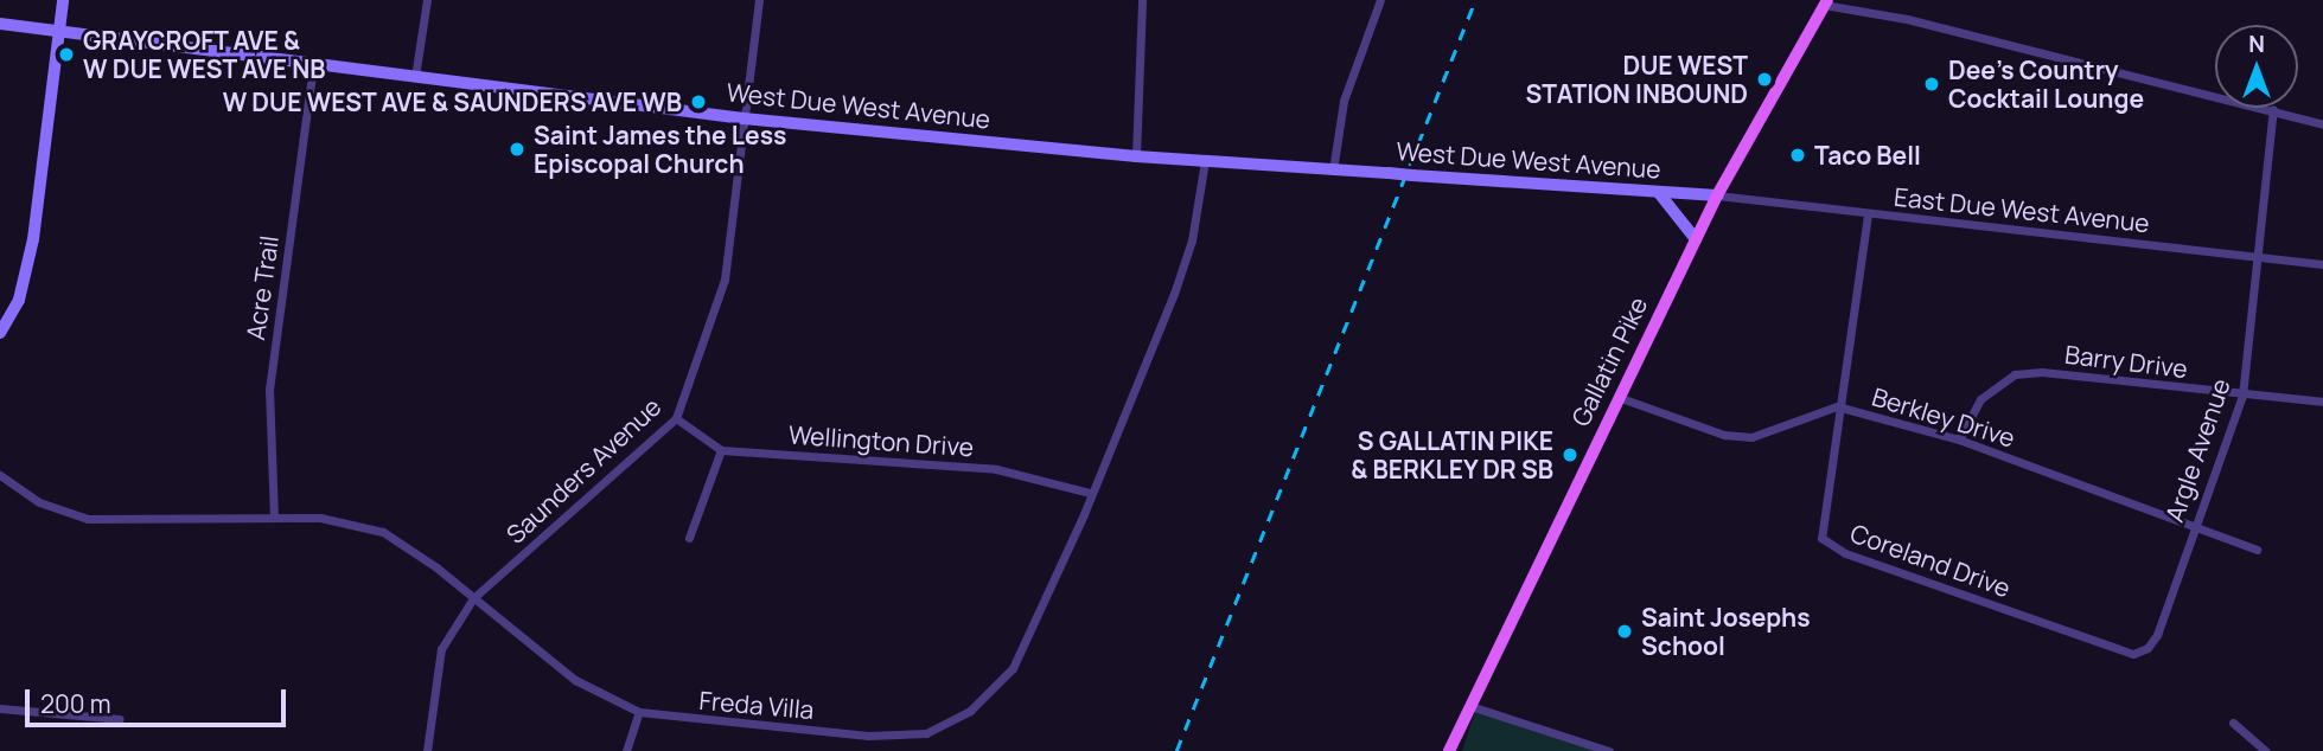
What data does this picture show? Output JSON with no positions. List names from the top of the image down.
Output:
{
  "streets": {
    "main road": ["West Due West Avenue", "Gallatin Pike"],
    "street": [
      "East Due West Avenue",
      "Acre Trail",
      "Barry Drive",
      "Berkley Drive",
      "Wellington Drive",
      "Argle Avenue",
      "Saunders Avenue",
      "Coreland Drive",
      "Freda Villa"
    ]
  },
  "crossings": [
    ["West Due West Avenue", "East Due West Avenue"],
    ["West Due West Avenue", "Acre Trail"],
    ["West Due West Avenue", "Gallatin Pike"],
    ["West Due West Avenue", "Saunders Avenue"],
    ["West Due West Avenue", "Freda Villa"],
    ["East Due West Avenue", "Gallatin Pike"],
    ["East Due West Avenue", "Argle Avenue"],
    ["East Due West Avenue", "Coreland Drive"],
    ["Acre Trail", "Freda Villa"],
    ["Gallatin Pike", "Berkley Drive"],
    ["Barry Drive", "Berkley Drive"],
    ["Barry Drive", "Argle Avenue"],
    ["Berkley Drive", "Argle Avenue"],
    ["Berkley Drive", "Coreland Drive"],
    ["Wellington Drive", "Freda Villa"],
    ["Argle Avenue", "Coreland Drive"],
    ["Saunders Avenue", "Freda Villa"]
  ],
  "places": [
    "GRAYCROFT AVE & W DUE WEST AVE NB",
    "DUE WEST STATION INBOUND",
    "Dee's Country Cocktail Lounge",
    "W DUE WEST AVE & SAUNDERS AVE WB",
    "Saint James the Less Episcopal Church",
    "Taco Bell",
    "S GALLATIN PIKE & BERKLEY DR SB",
    "Saint Josephs School"
  ],
  "scale_bar": "200 m",
  "north": "top"
}
